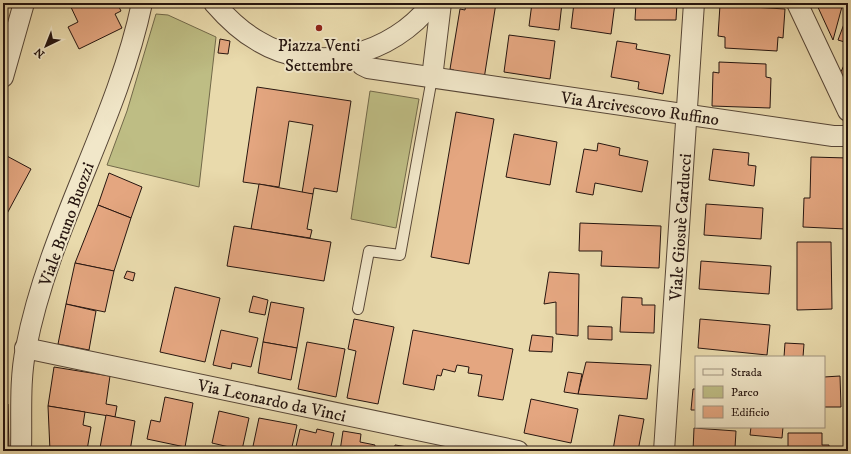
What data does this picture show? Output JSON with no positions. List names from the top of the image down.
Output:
{
  "streets": {
    "street": [
      "Via Arcivescovo Ruffino",
      "Viale Bruno Buozzi",
      "Viale Giosuè Carducci",
      "Via Leonardo da Vinci"
    ]
  },
  "crossings": [
    ["Via Arcivescovo Ruffino", "Viale Giosuè Carducci"],
    ["Viale Bruno Buozzi", "Via Leonardo da Vinci"]
  ],
  "places": ["Piazza Venti Settembre"],
  "legend": ["Strada", "Parco", "Edificio"],
  "north": "bottom left"
}
